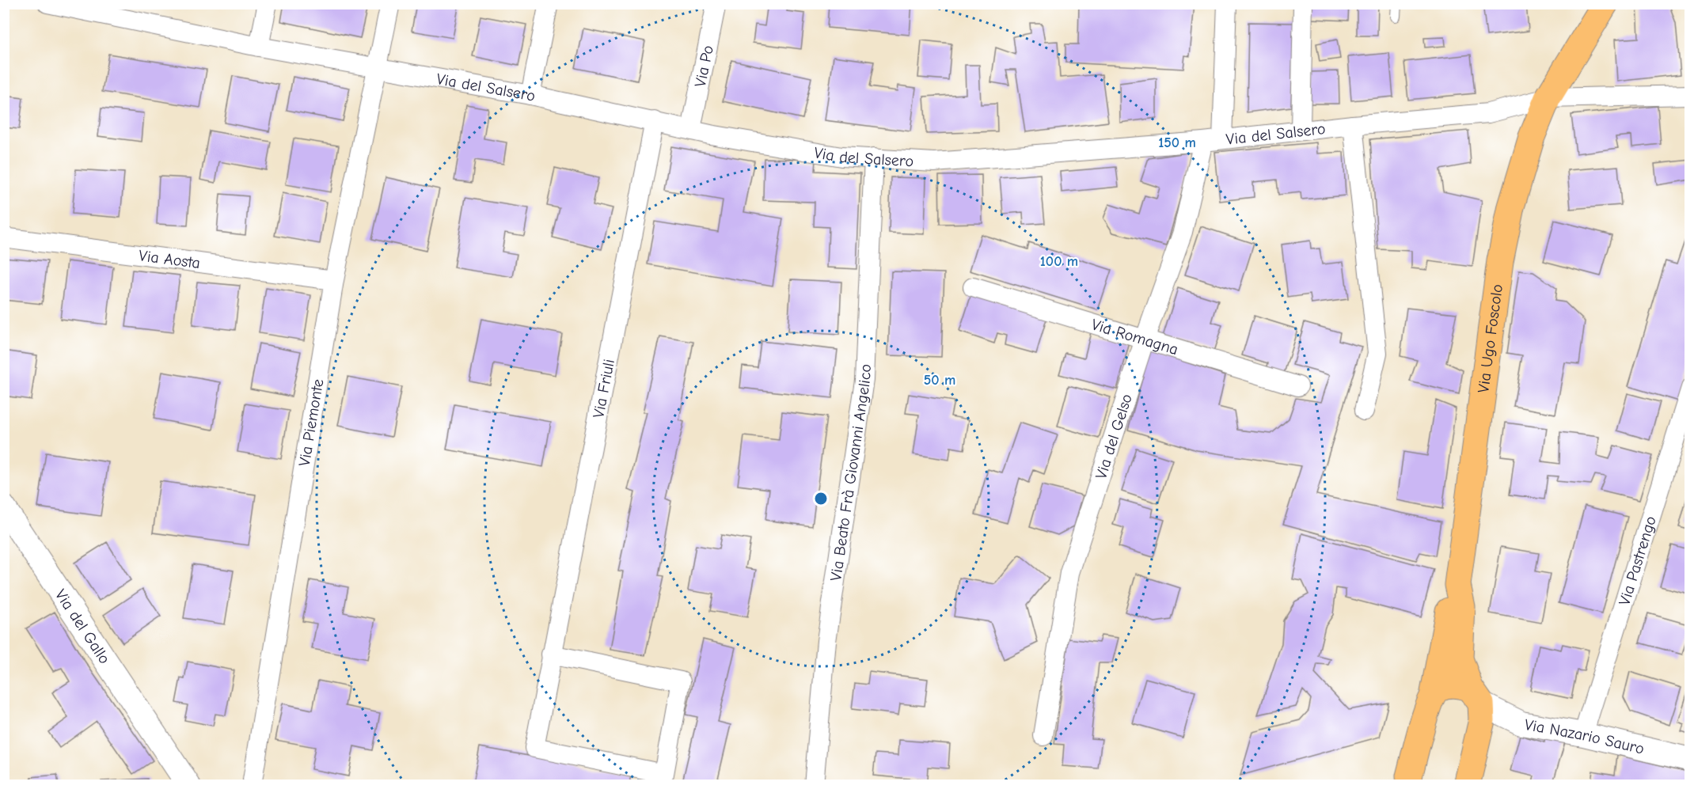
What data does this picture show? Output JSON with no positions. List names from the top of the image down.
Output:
{
  "streets": {
    "main road": ["Via Ugo Foscolo"],
    "street": [
      "Via Po",
      "Via del Salsero",
      "Via Aosta",
      "Via Romagna",
      "Via Friuli",
      "Via Piemonte",
      "Via del Gelso",
      "Via Beato Frà Giovanni Angelico",
      "Via Pastrengo",
      "Via del Gallo",
      "Via Nazario Sauro"
    ]
  },
  "crossings": [
    ["Via Po", "Via del Salsero"],
    ["Via del Salsero", "Via Ugo Foscolo"],
    ["Via del Salsero", "Via Friuli"],
    ["Via del Salsero", "Via Piemonte"],
    ["Via del Salsero", "Via del Gelso"],
    ["Via del Salsero", "Via Beato Frà Giovanni Angelico"],
    ["Via Aosta", "Via Piemonte"],
    ["Via Romagna", "Via del Gelso"],
    ["Via Pastrengo", "Via Nazario Sauro"]
  ],
  "rings": ["150 m", "100 m", "50 m"]
}
